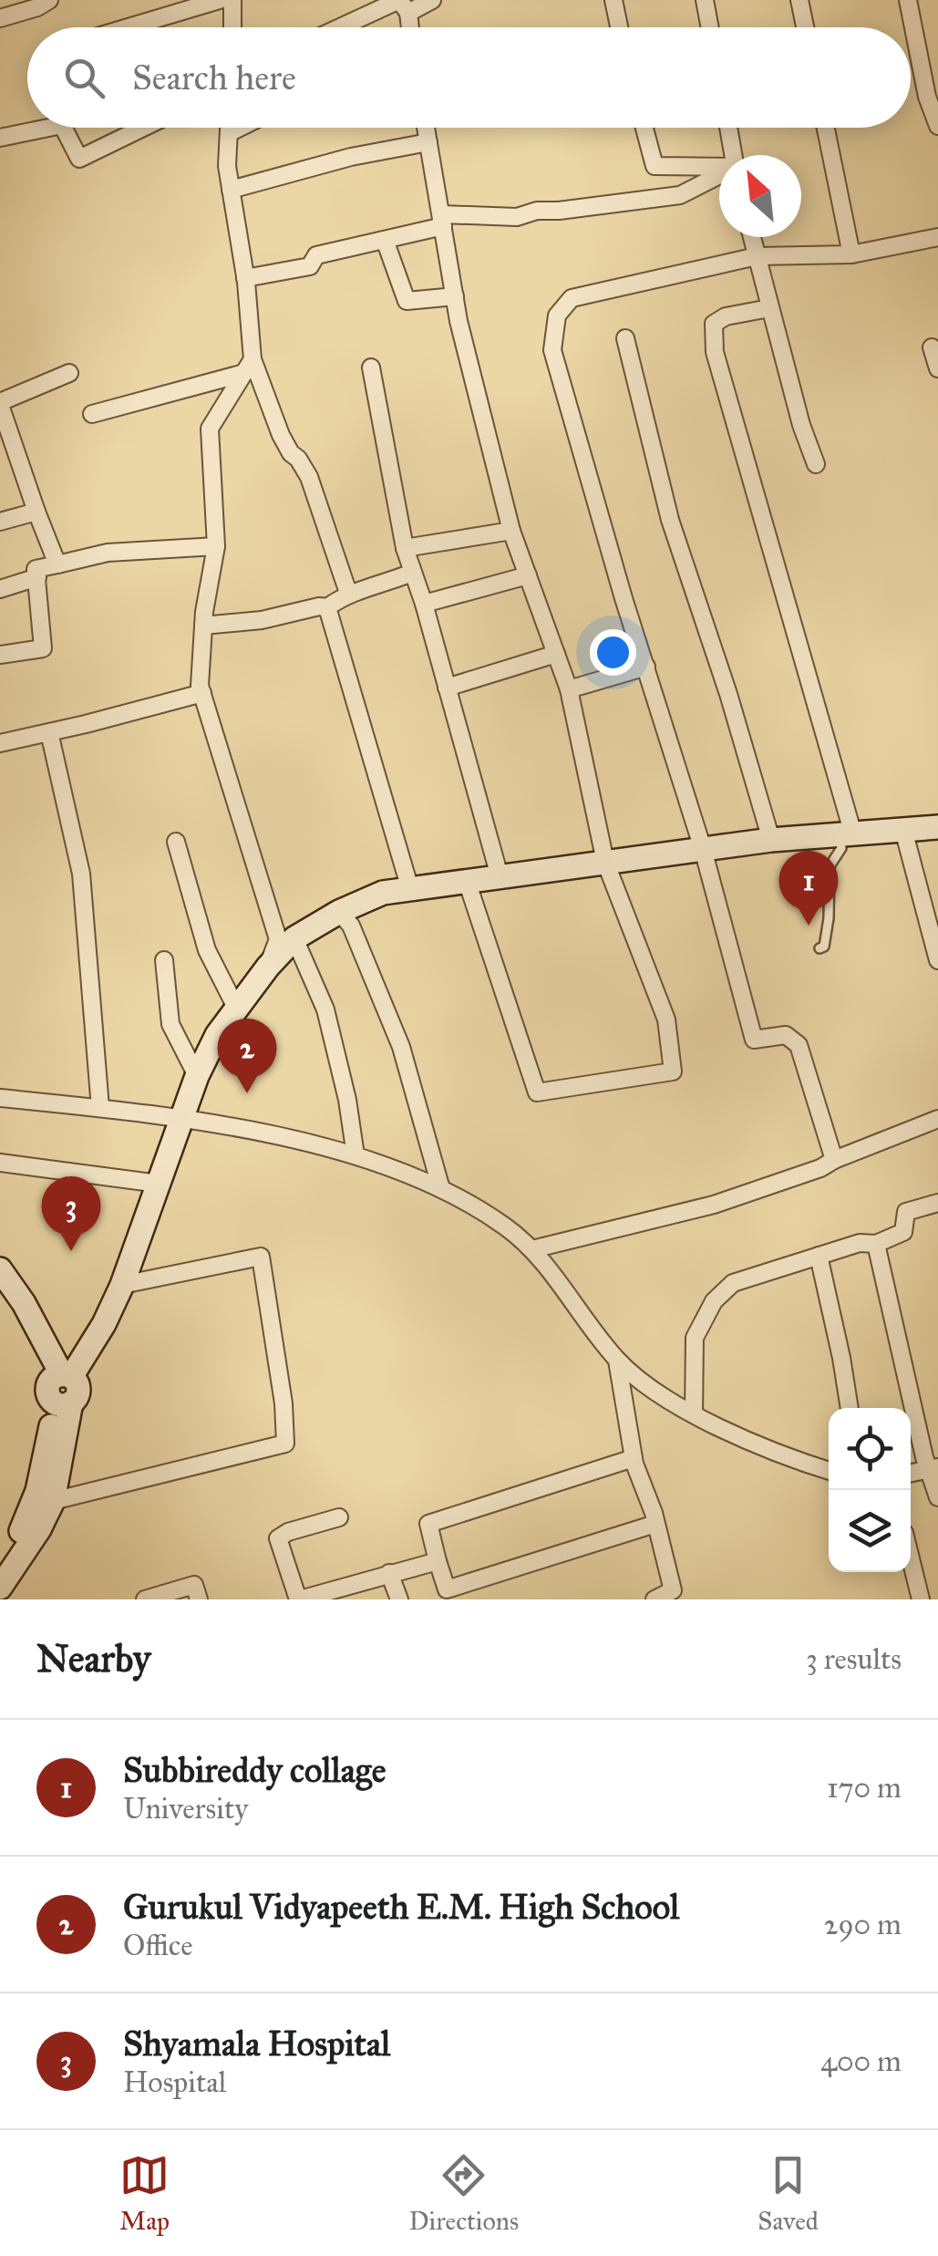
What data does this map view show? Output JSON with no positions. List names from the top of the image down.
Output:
{
  "north": "top left",
  "page": {
    "search": "Search here",
    "pins": ["1", "2", "3"],
    "heading": ["Nearby", "3 results"],
    "list": [
      {
        "mark": "1",
        "name": "Subbireddy collage",
        "note": "University",
        "value": "170 m"
      },
      {
        "mark": "2",
        "name": "Gurukul Vidyapeeth E.M. High School",
        "note": "Office",
        "value": "290 m"
      },
      {
        "mark": "3",
        "name": "Shyamala Hospital",
        "note": "Hospital",
        "value": "400 m"
      }
    ],
    "nav": ["Map", "Directions", "Saved"]
  }
}
